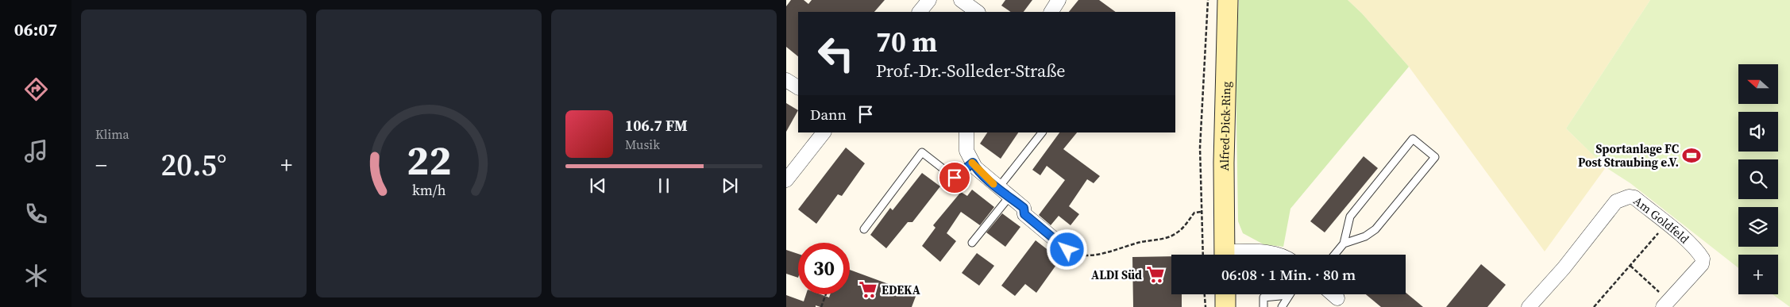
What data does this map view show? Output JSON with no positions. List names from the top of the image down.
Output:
{
  "streets": {
    "main road": ["Alfred-Dick-Ring"],
    "street": ["Am Goldfeld"]
  },
  "places": {
    "sports": ["Sportanlage FC Post Straubing e.V."],
    "supermarket": ["ALDI Süd", "EDEKA"]
  },
  "north": "left",
  "page": {
    "tabs": "06:07",
    "tile": "Klima",
    "turn": ["70 m", "Prof.-Dr.-Solleder-Straße"],
    "map_buttons": "+",
    "then": "Dann",
    "song": ["106.7 FM", "Musik"],
    "heat": ["−", "20.5°", "+"],
    "limit": "30",
    "trip": "06:08 · 1 Min. · 80 m",
    "gauge": ["22", "km/h"]
  }
}
